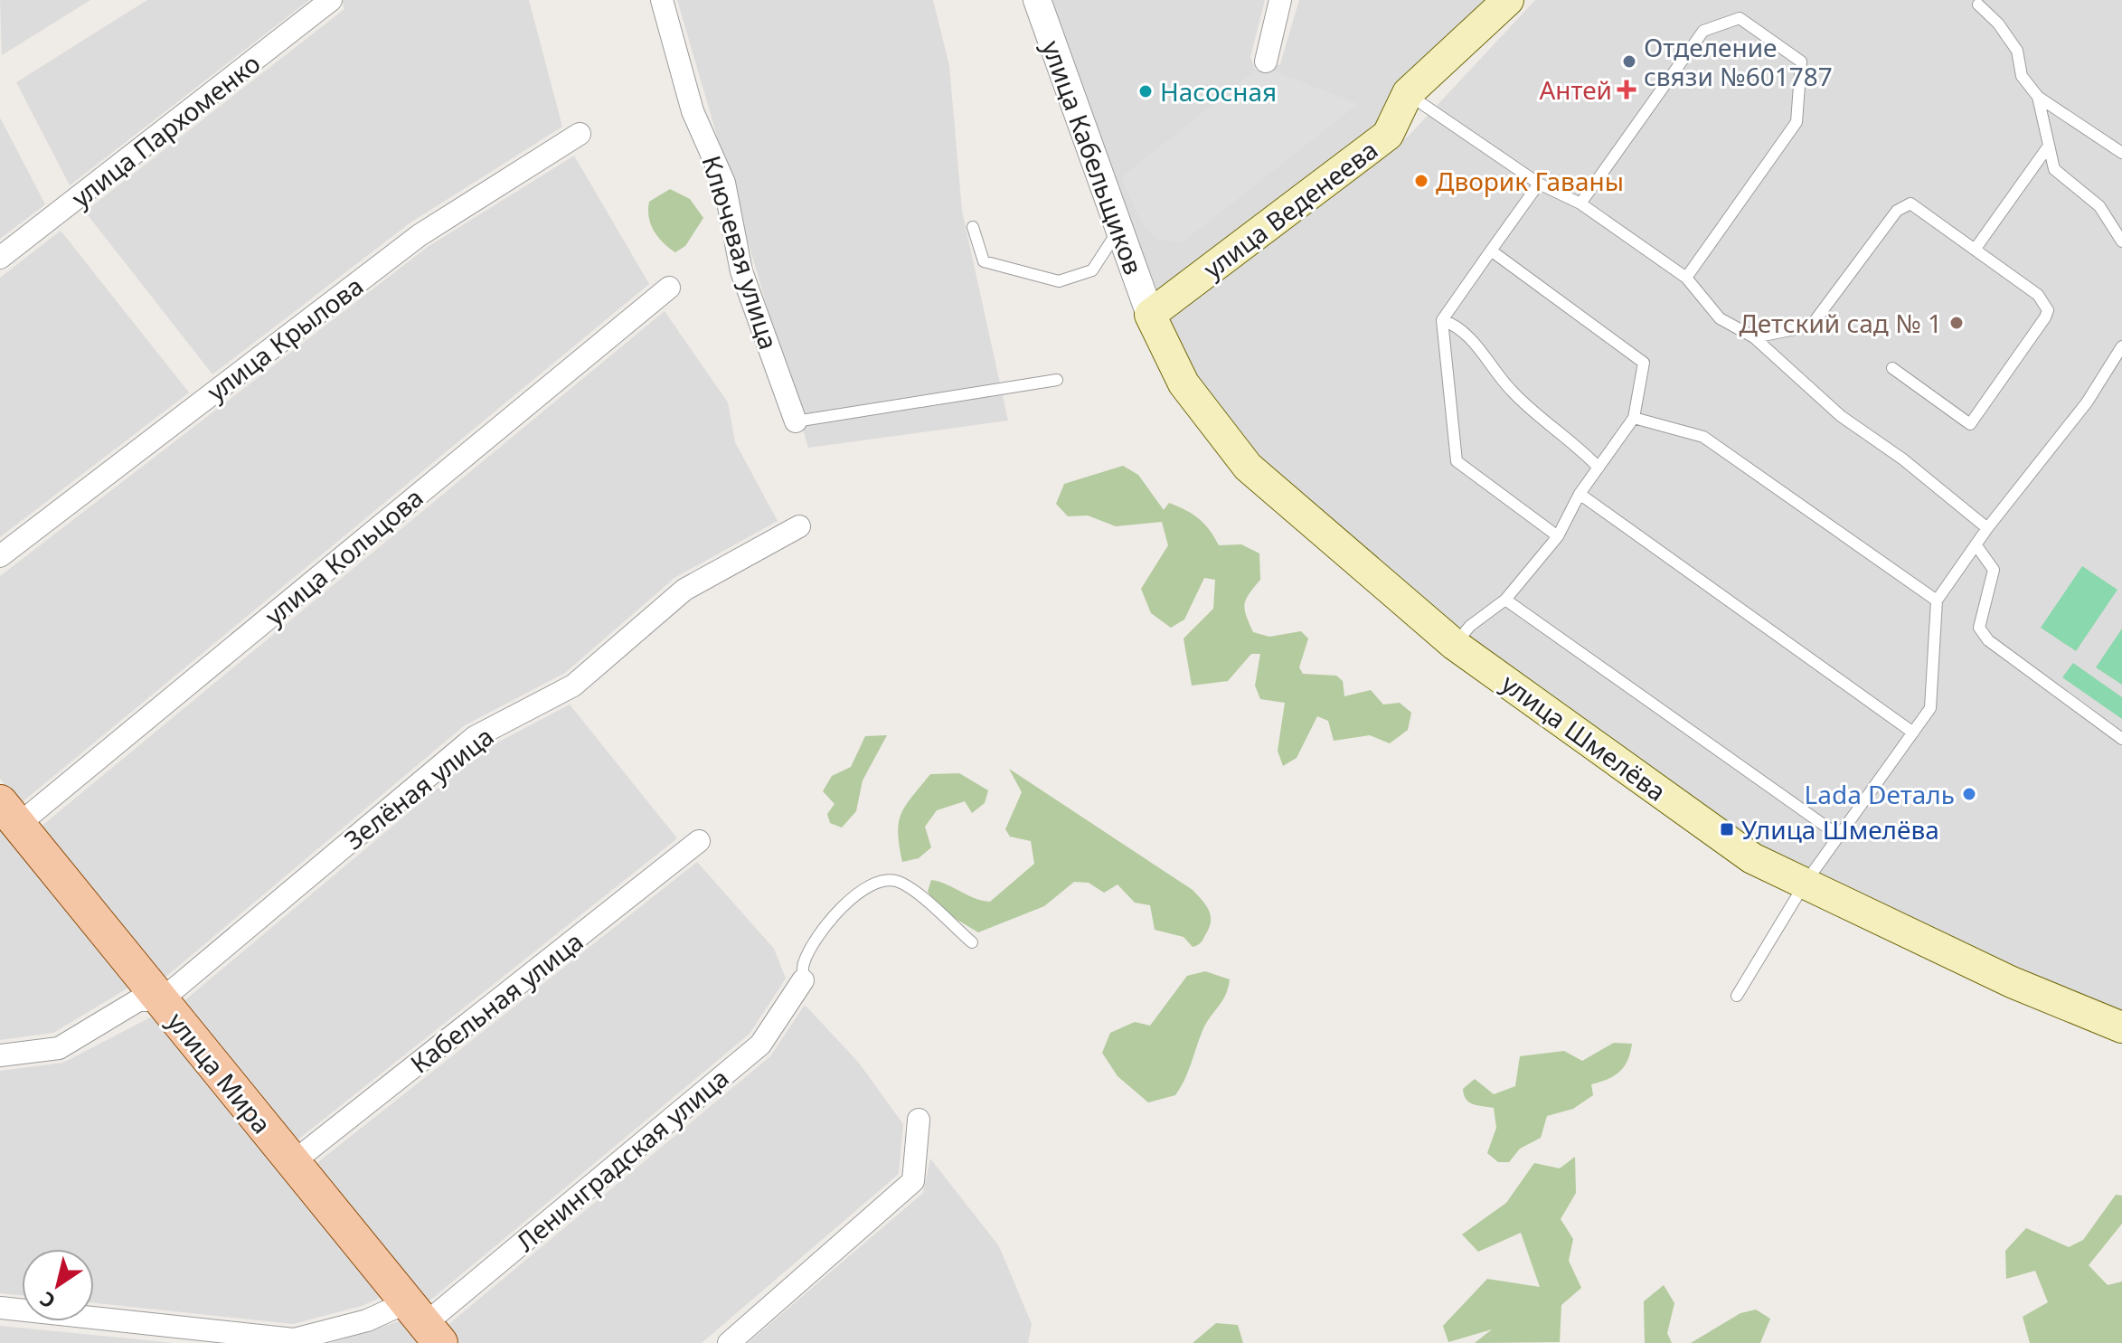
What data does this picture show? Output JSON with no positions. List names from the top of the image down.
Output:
{
  "streets": {
    "main road": ["улица Веденеева", "улица Шмелёва", "улица Мира"],
    "street": [
      "улица Пархоменко",
      "улица Кабельщиков",
      "Ключевая улица",
      "улица Крылова",
      "улица Кольцова",
      "Зелёная улица",
      "Кабельная улица",
      "Ленинградская улица"
    ]
  },
  "crossings": [
    ["улица Кабельщиков", "улица Веденеева"],
    ["улица Кабельщиков", "улица Шмелёва"],
    ["улица Веденеева", "улица Шмелёва"],
    ["улица Кольцова", "улица Мира"],
    ["Зелёная улица", "улица Мира"],
    ["Кабельная улица", "улица Мира"],
    ["улица Мира", "Ленинградская улица"]
  ],
  "places": {
    "other": [
      "Отделение связи №601787",
      "Насосная",
      "Дворик Гаваны",
      "Детский сад № 1",
      "Lada Dеталь"
    ],
    "health": ["Антей"],
    "transit": ["Улица Шмелёва"]
  },
  "north": "bottom left"
}
